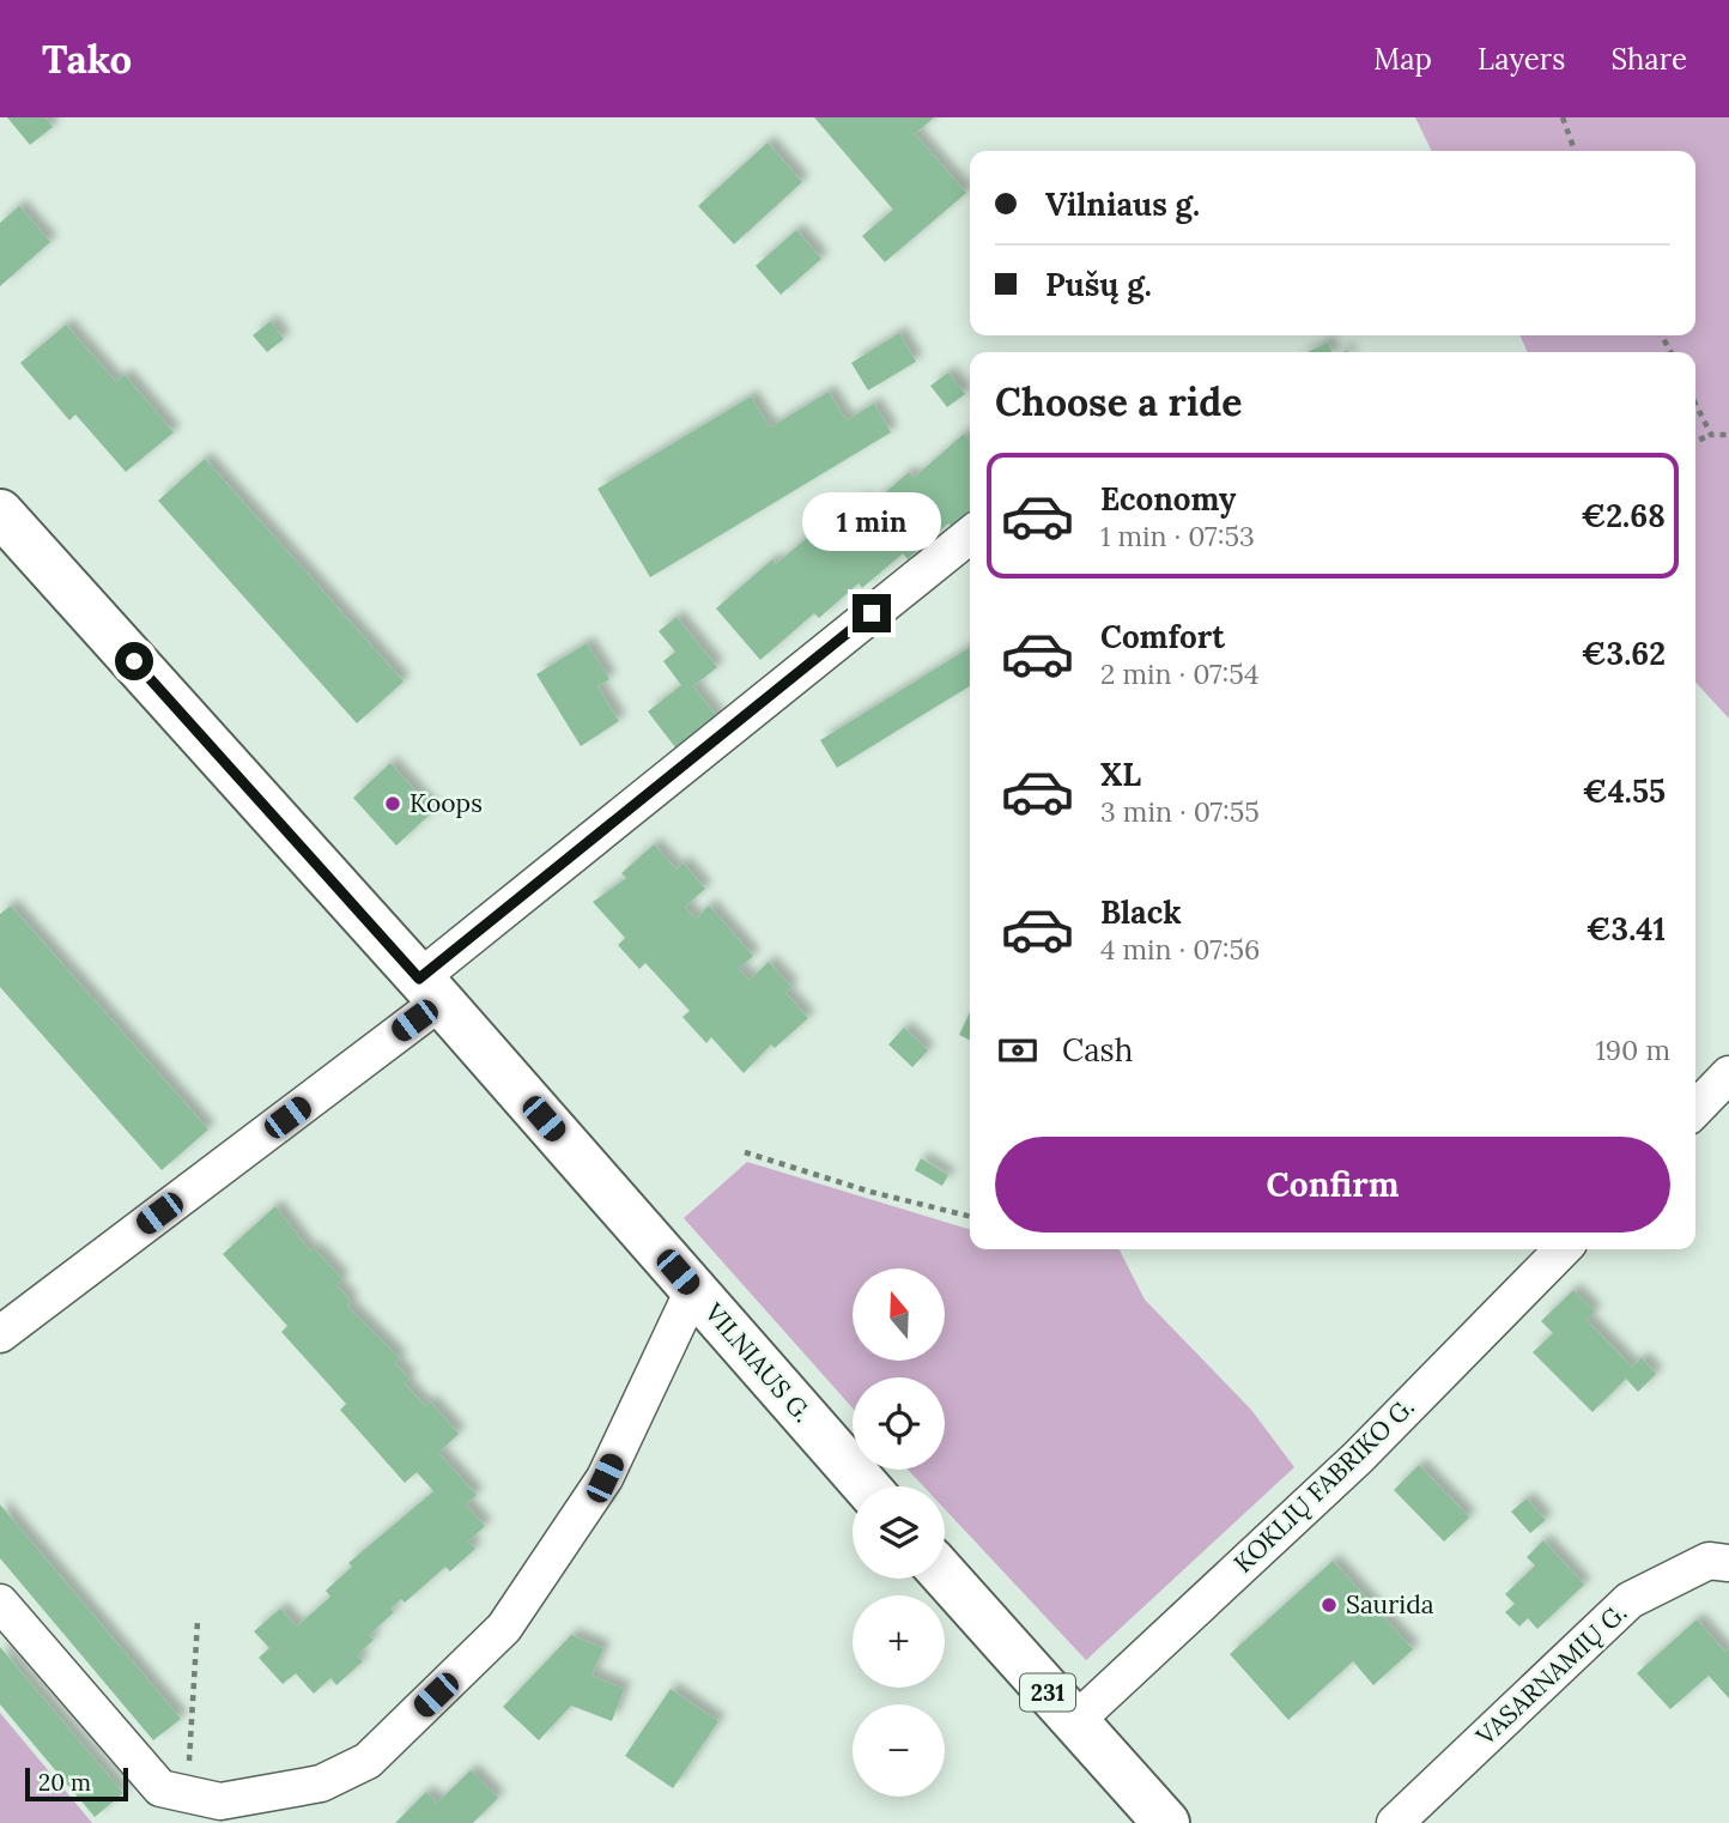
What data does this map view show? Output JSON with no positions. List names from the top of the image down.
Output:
{
  "streets": {
    "main road": ["VILNIAUS G.", "231"],
    "street": ["KOKLIŲ FABRIKO G.", "VASARNAMIŲ G."]
  },
  "crossings": [
    ["KOKLIŲ FABRIKO G.", "231"]
  ],
  "places": ["Koops", "Saurida"],
  "scale_bar": "20 m",
  "north": "top",
  "page": {
    "header": "Tako",
    "nav": ["Map", "Layers", "Share"],
    "banner": ["Vilniaus g.", "Pušų g."],
    "heading": "Choose a ride",
    "list": [
      {
        "name": "Economy",
        "note": "1 min · 07:53",
        "value": "€2.68"
      },
      {
        "name": "Comfort",
        "note": "2 min · 07:54",
        "value": "€3.62"
      },
      {
        "name": "XL",
        "note": "3 min · 07:55",
        "value": "€4.55"
      },
      {
        "name": "Black",
        "note": "4 min · 07:56",
        "value": "€3.41"
      }
    ],
    "bubble": "1 min",
    "pay": ["Cash", "190 m"],
    "buttons": "Confirm",
    "map_buttons": ["+", "−"],
    "scale": "20 m"
  }
}
